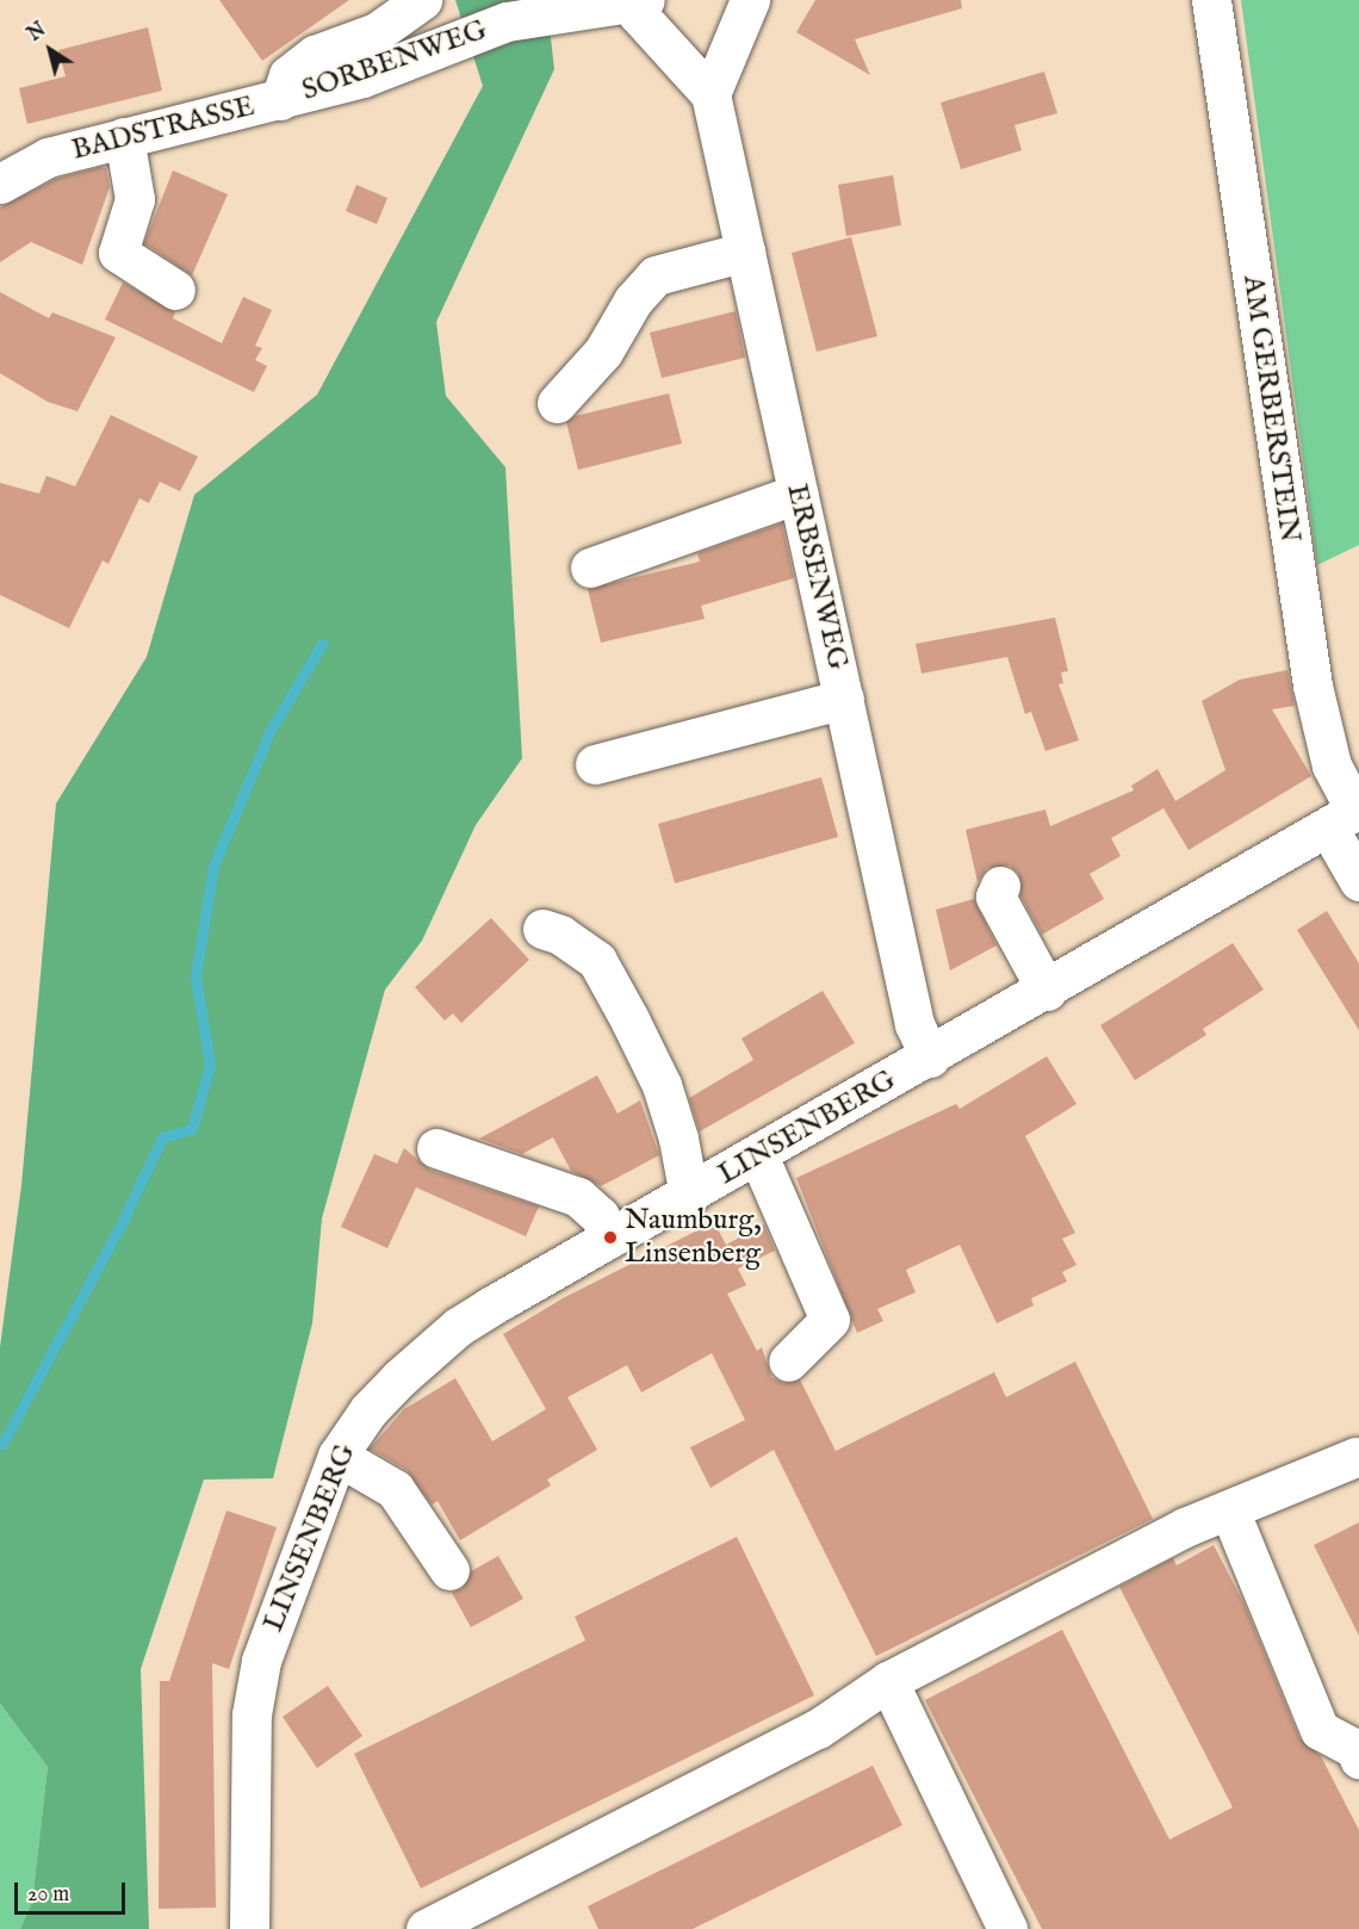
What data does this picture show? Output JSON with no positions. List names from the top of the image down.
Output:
{
  "streets": {
    "street": [
      "SORBENWEG",
      "BADSTRASSE",
      "AM GERBERSTEIN",
      "ERBSENWEG",
      "LINSENBERG"
    ]
  },
  "crossings": [
    ["SORBENWEG", "BADSTRASSE"],
    ["SORBENWEG", "ERBSENWEG"],
    ["AM GERBERSTEIN", "LINSENBERG"],
    ["ERBSENWEG", "LINSENBERG"]
  ],
  "places": ["Naumburg, Linsenberg"],
  "scale_bar": "20 m",
  "north": "top left"
}
